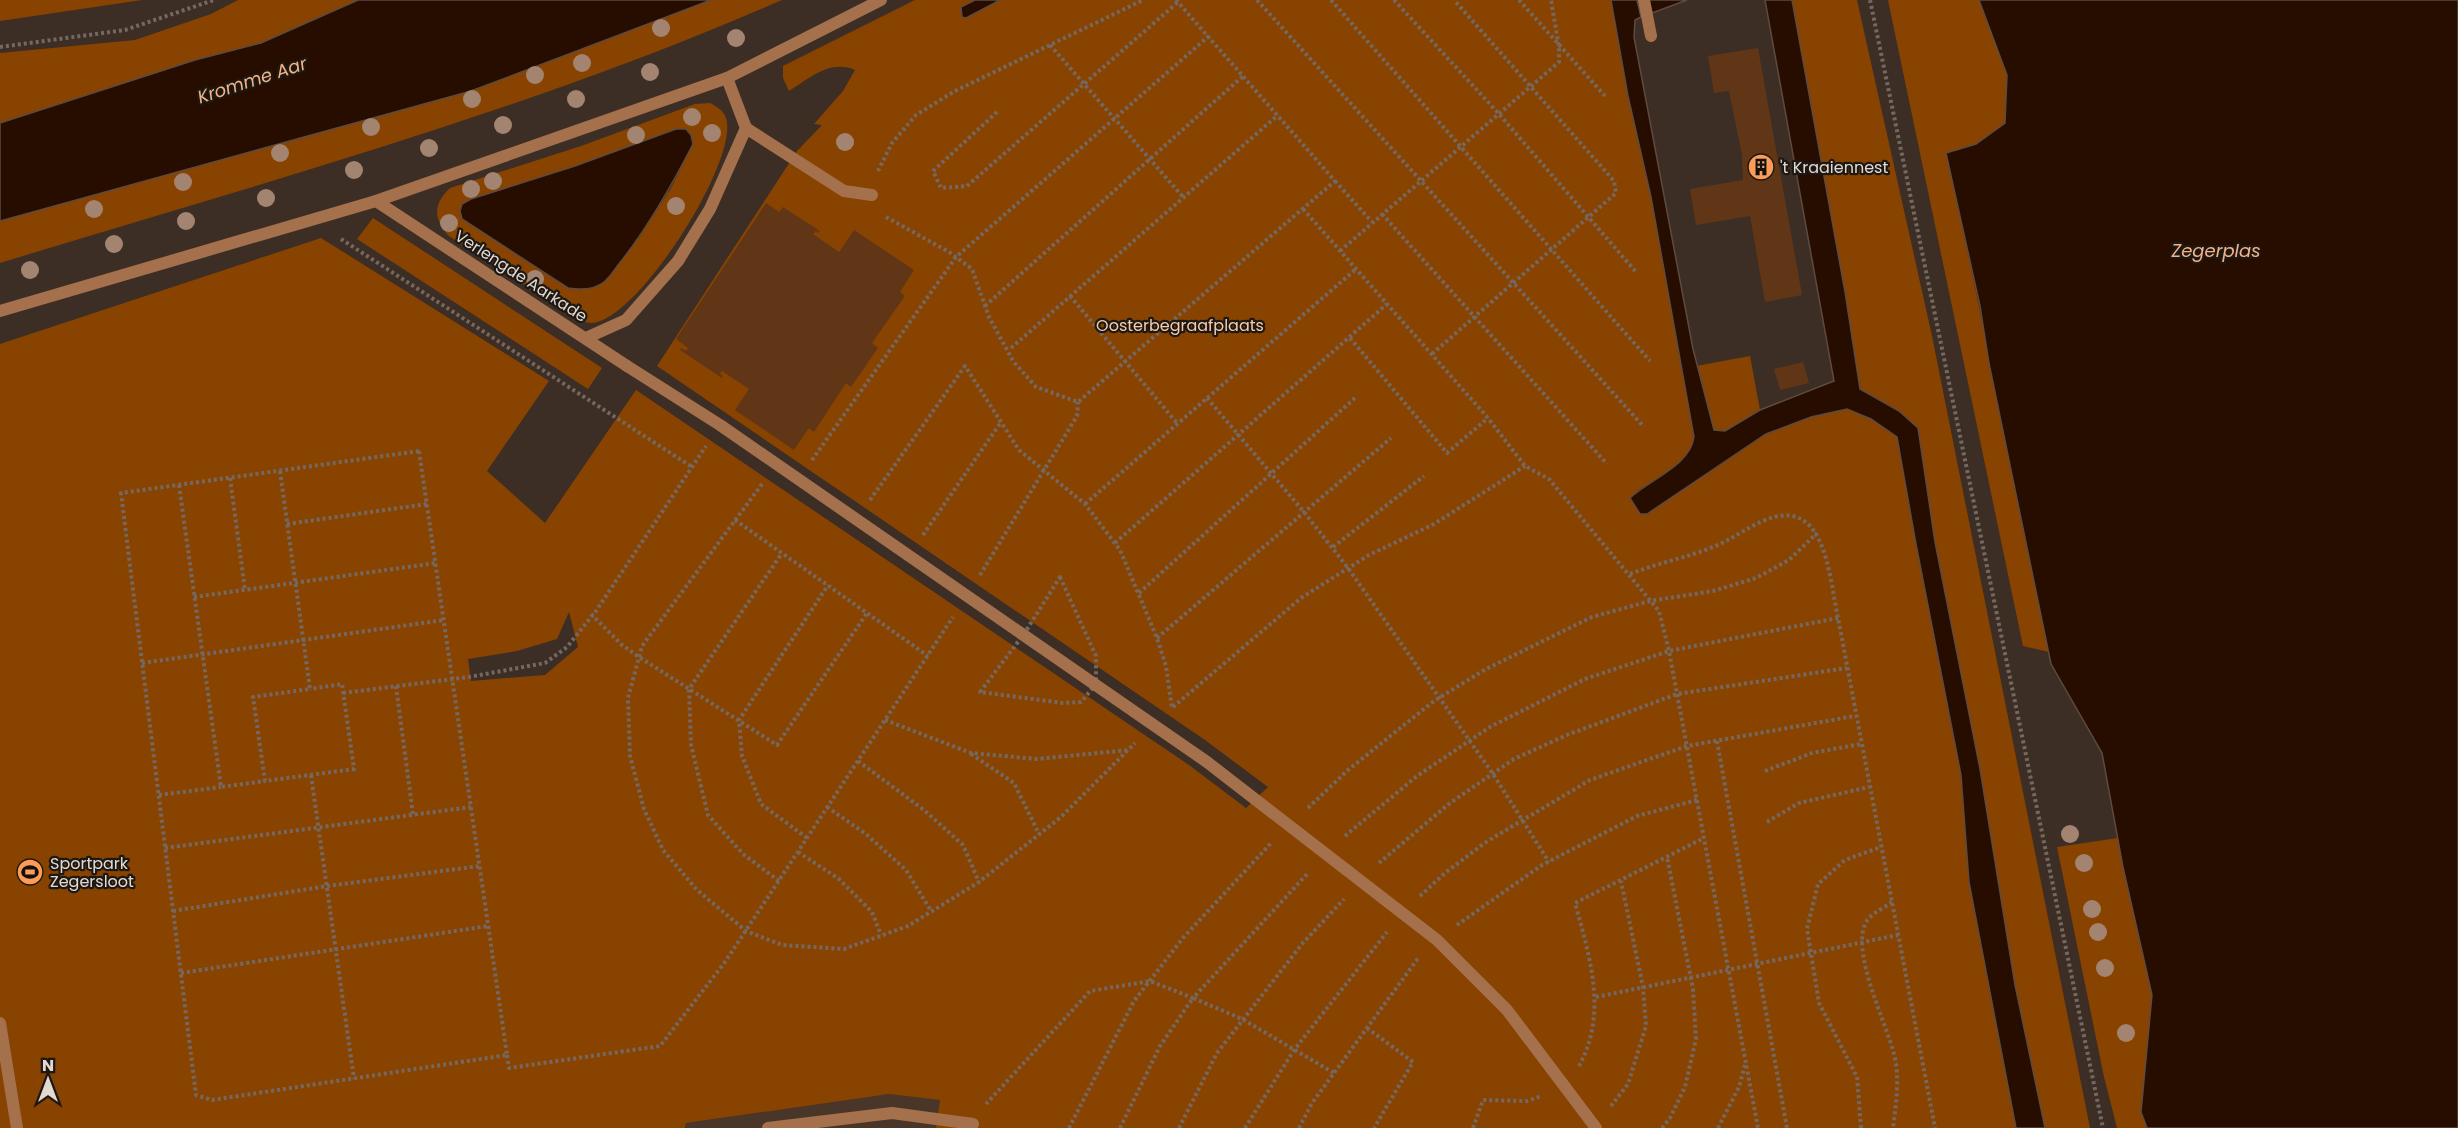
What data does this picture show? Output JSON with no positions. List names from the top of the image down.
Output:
{
  "streets": {
    "street": ["Verlengde Aarkade"]
  },
  "water": ["Kromme Aar", "Zegerplas"],
  "parks": ["Oosterbegraafplaats"],
  "places": {
    "building": ["'t Kraaiennest"],
    "sports": ["Sportpark Zegersloot"]
  },
  "north": "top"
}
